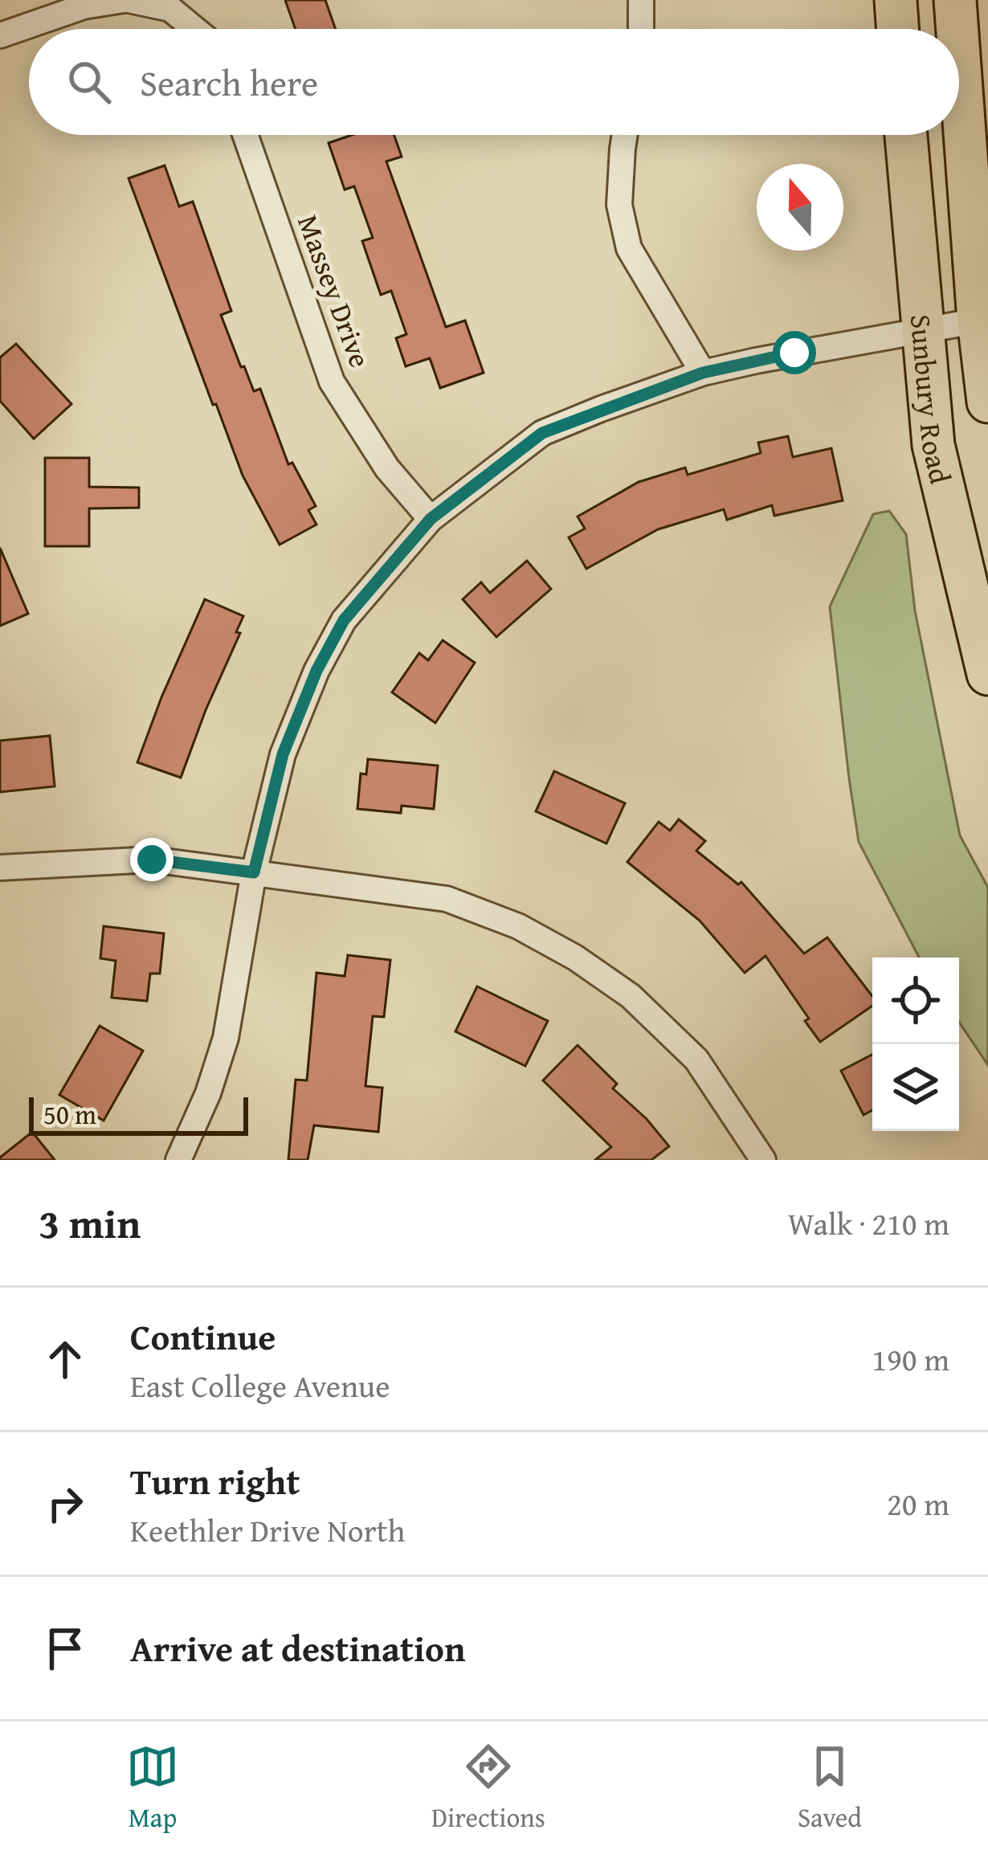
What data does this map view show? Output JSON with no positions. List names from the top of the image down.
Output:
{
  "streets": {
    "main road": ["Sunbury Road"],
    "street": ["Massey Drive"]
  },
  "scale_bar": "50 m",
  "north": "top",
  "page": {
    "search": "Search here",
    "scale": "50 m",
    "heading": ["3 min", "Walk · 210 m"],
    "list": [
      ["Continue", "East College Avenue", "190 m"],
      ["Turn right", "Keethler Drive North", "20 m"],
      "Arrive at destination"
    ],
    "nav": ["Map", "Directions", "Saved"]
  }
}
